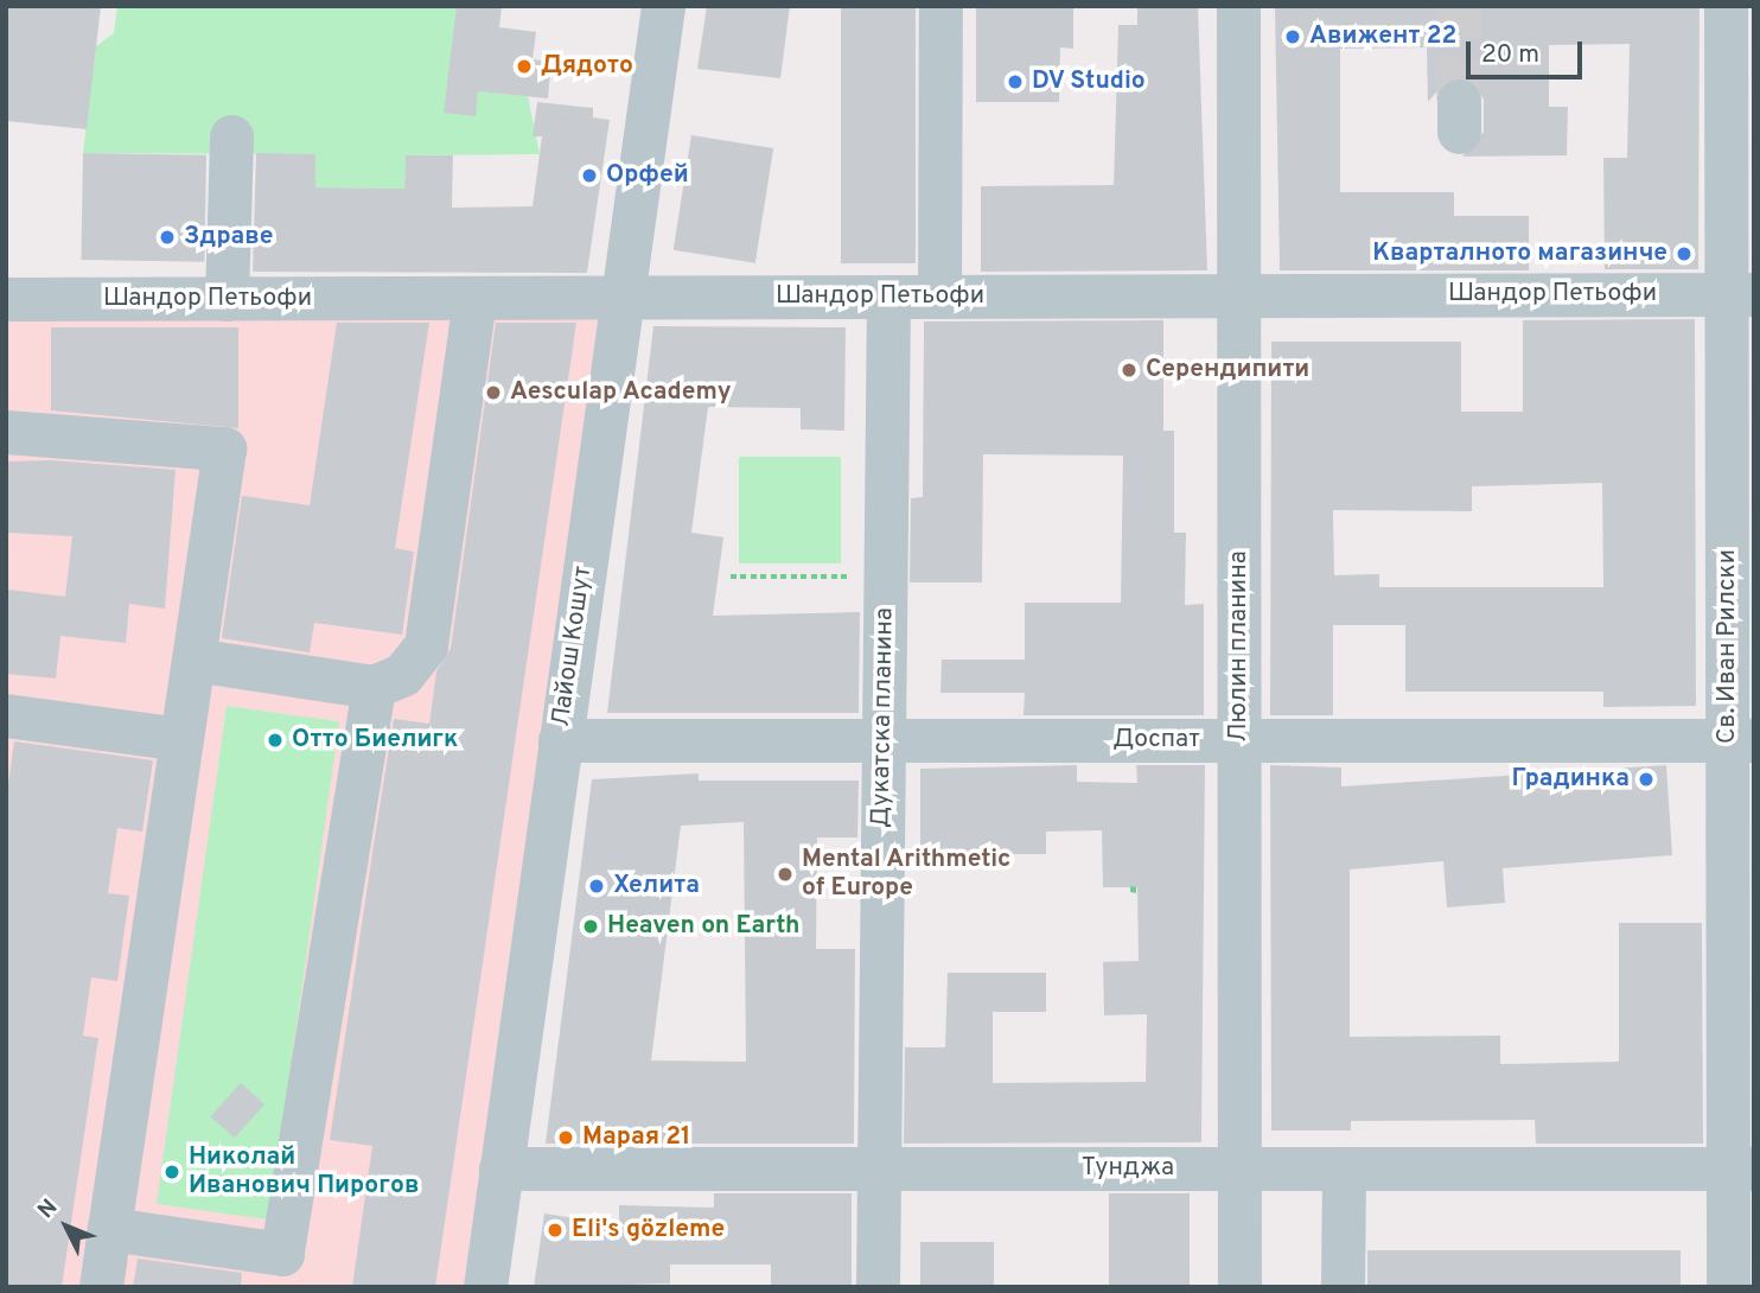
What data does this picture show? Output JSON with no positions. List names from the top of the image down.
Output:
{
  "streets": {
    "street": [
      "Шандор Петьофи",
      "Лайош Кошут",
      "Люлин планина",
      "Св. Иван Рилски",
      "Дукатска планина",
      "Доспат",
      "Тунджа"
    ]
  },
  "crossings": [
    ["Шандор Петьофи", "Лайош Кошут"],
    ["Шандор Петьофи", "Люлин планина"],
    ["Шандор Петьофи", "Св. Иван Рилски"],
    ["Шандор Петьофи", "Дукатска планина"],
    ["Лайош Кошут", "Доспат"],
    ["Лайош Кошут", "Тунджа"],
    ["Люлин планина", "Доспат"],
    ["Люлин планина", "Тунджа"],
    ["Св. Иван Рилски", "Доспат"],
    ["Св. Иван Рилски", "Тунджа"],
    ["Дукатска планина", "Доспат"],
    ["Дукатска планина", "Тунджа"]
  ],
  "places": [
    "Авижент 22",
    "Дядото",
    "DV Studio",
    "Орфей",
    "Здраве",
    "Кварталното магазинче",
    "Серендипити",
    "Aesculap Academy",
    "Отто Биелигк",
    "Градинка",
    "Mental Arithmetic of Europe",
    "Хелита",
    "Heaven on Earth",
    "Марая 21",
    "Николай Иванович Пирогов",
    "Eli's gözleme"
  ],
  "scale_bar": "20 m",
  "north": "top left"
}
